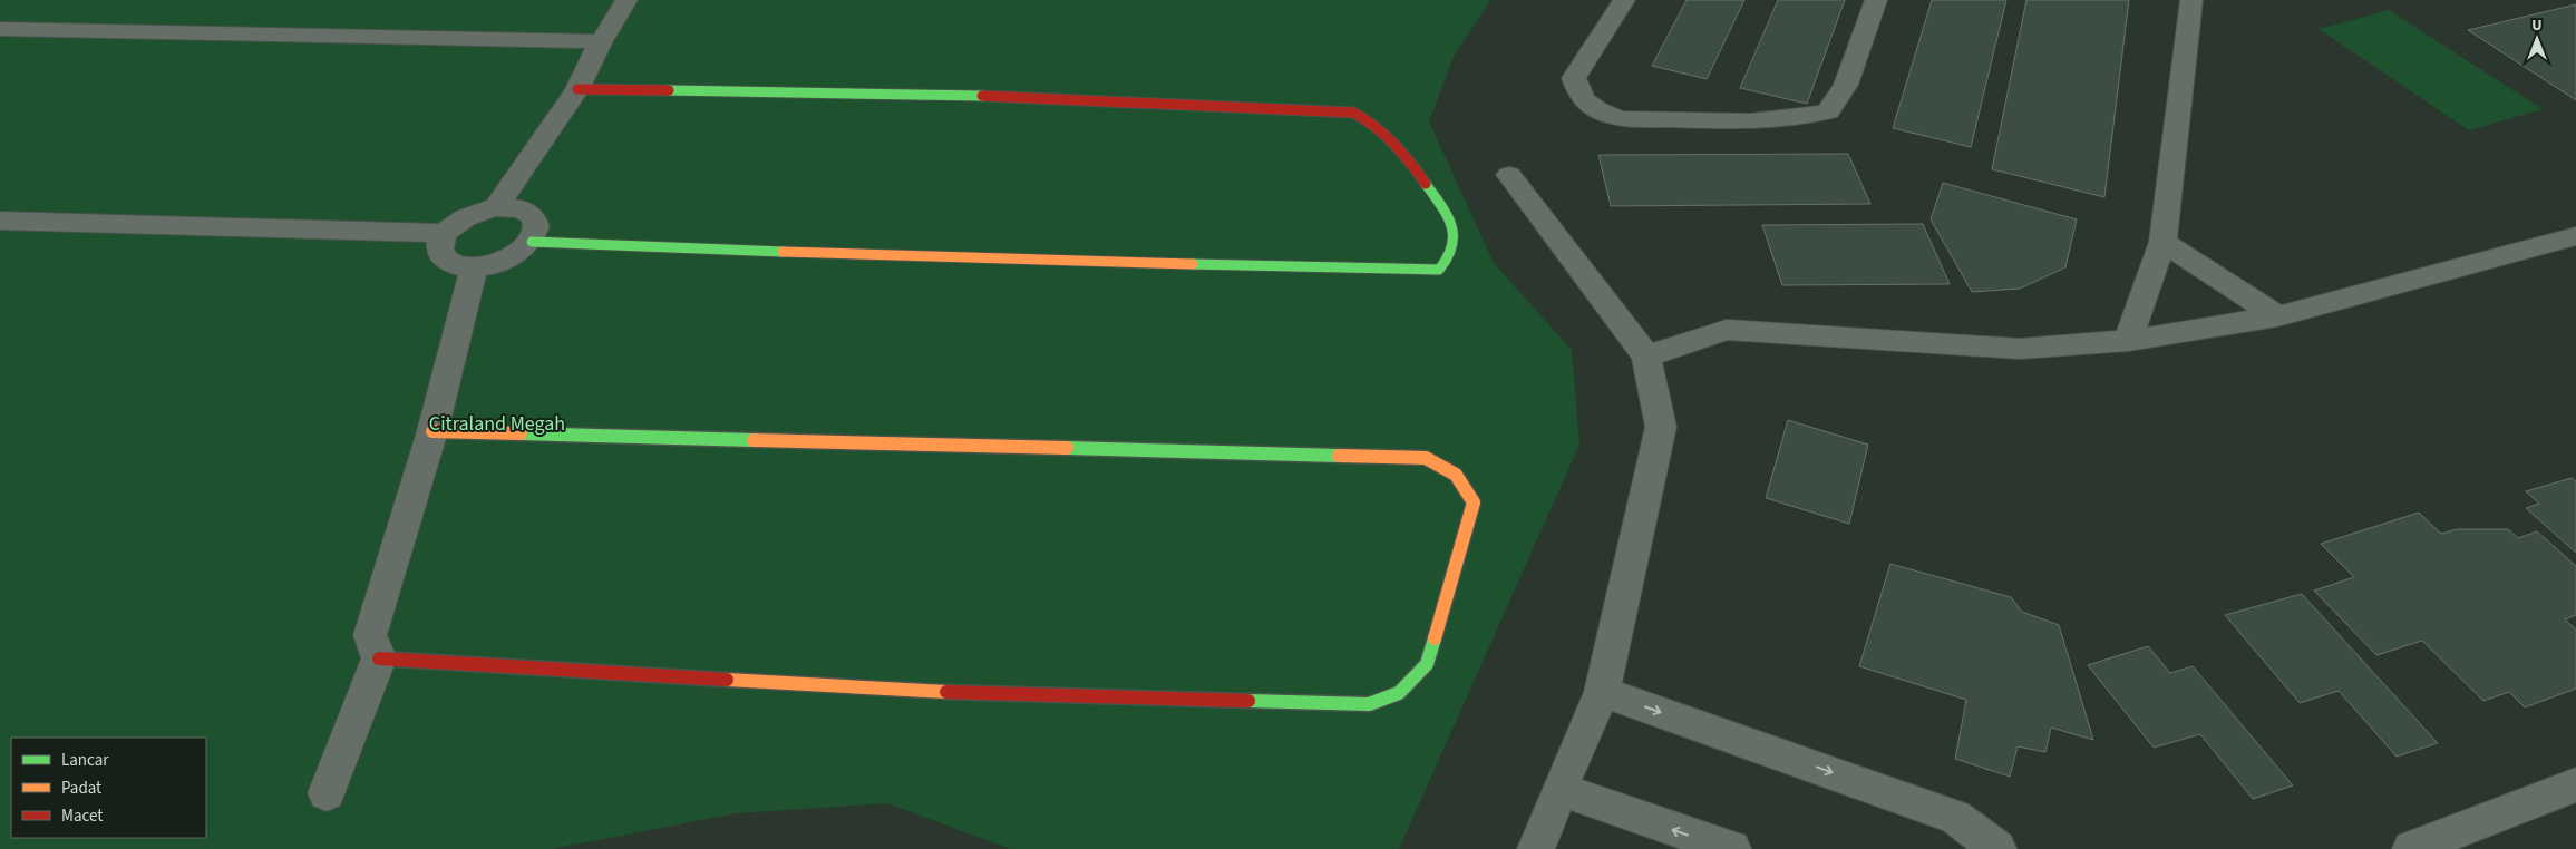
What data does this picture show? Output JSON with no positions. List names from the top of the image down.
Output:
{
  "parks": ["Citraland Megah"],
  "legend": ["Lancar", "Padat", "Macet"],
  "north": "top"
}
